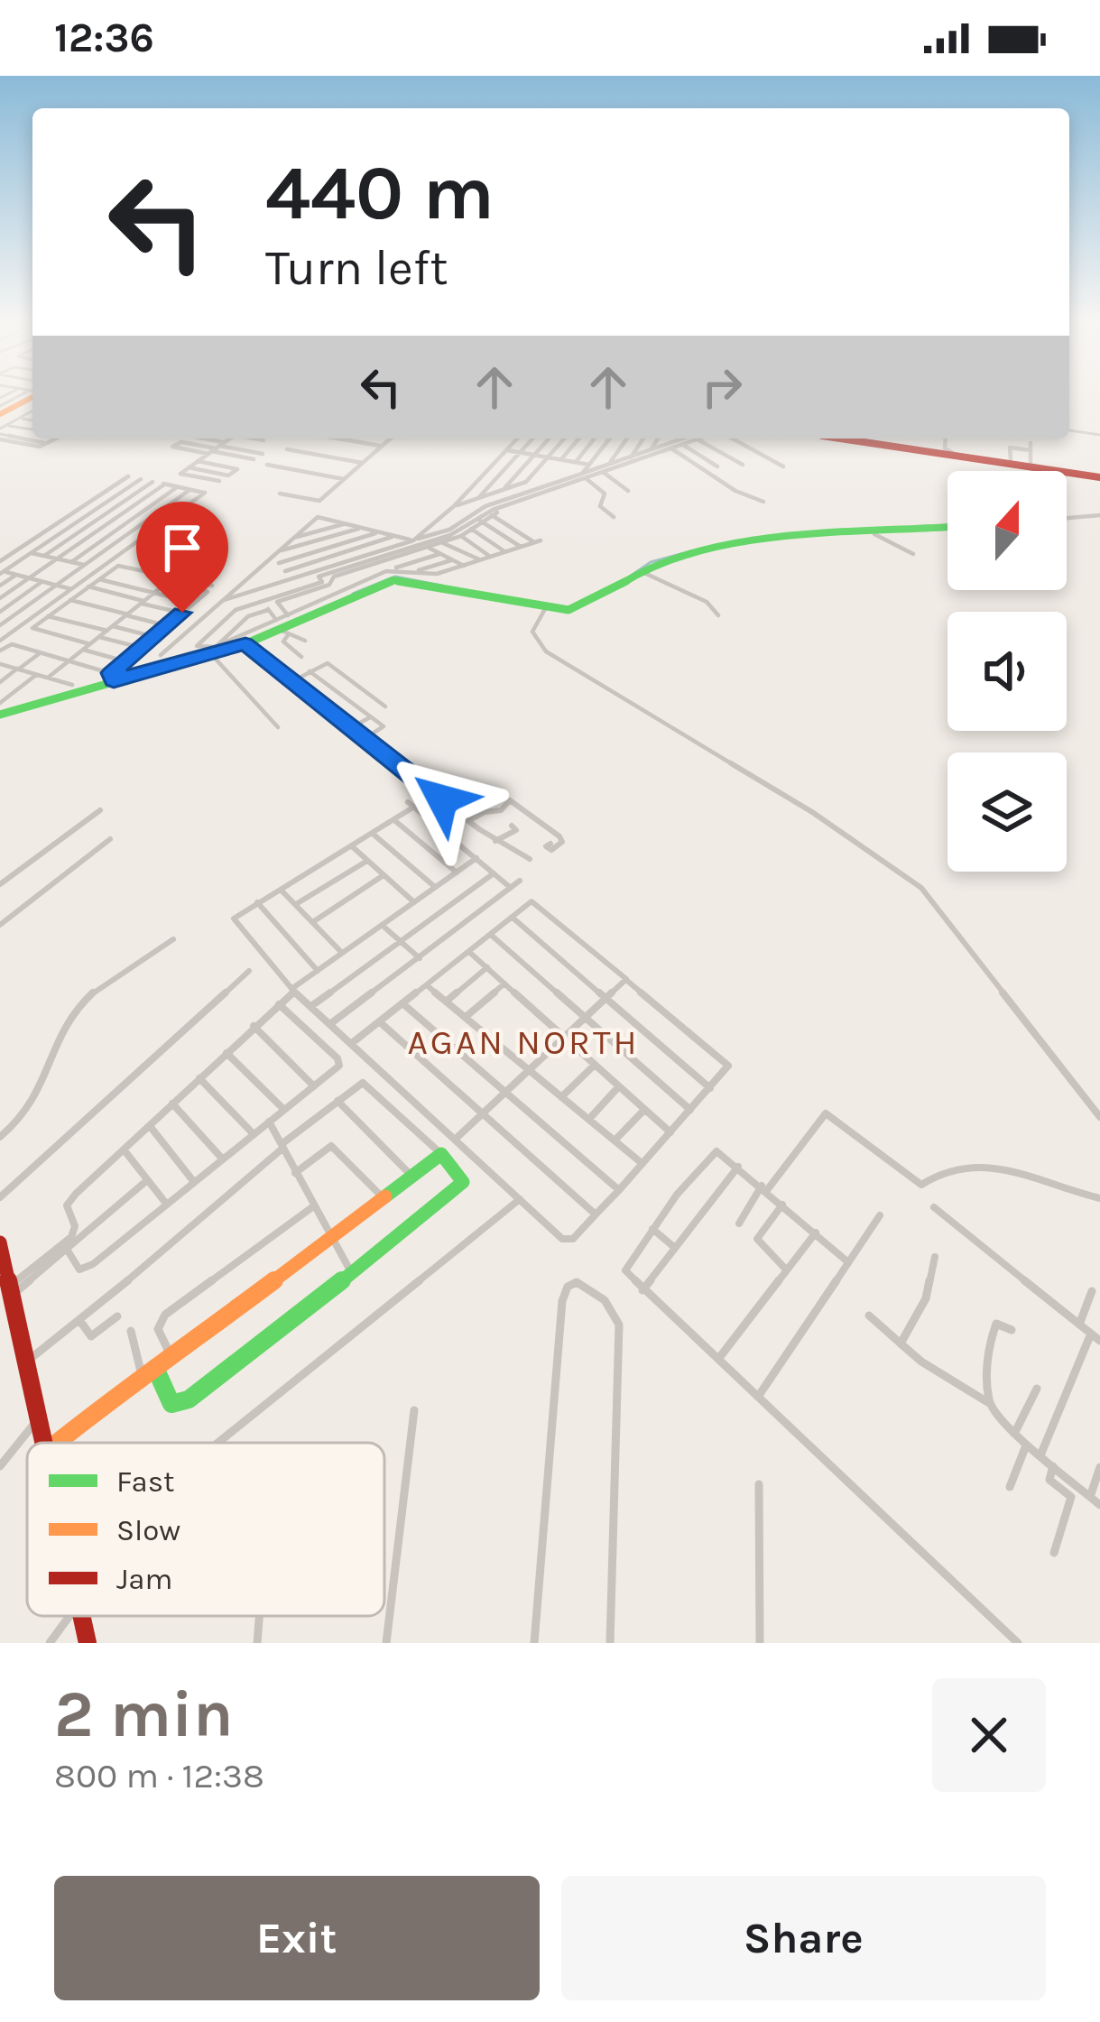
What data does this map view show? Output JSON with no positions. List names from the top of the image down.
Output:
{
  "districts": ["AGAN NORTH"],
  "legend": ["Fast", "Slow", "Jam"],
  "north": "top",
  "page": {
    "status": "12:36",
    "turn": ["440 m", "Turn left"],
    "heading": ["2 min", "800 m · 12:38"],
    "buttons": ["Exit", "Share"]
  }
}
